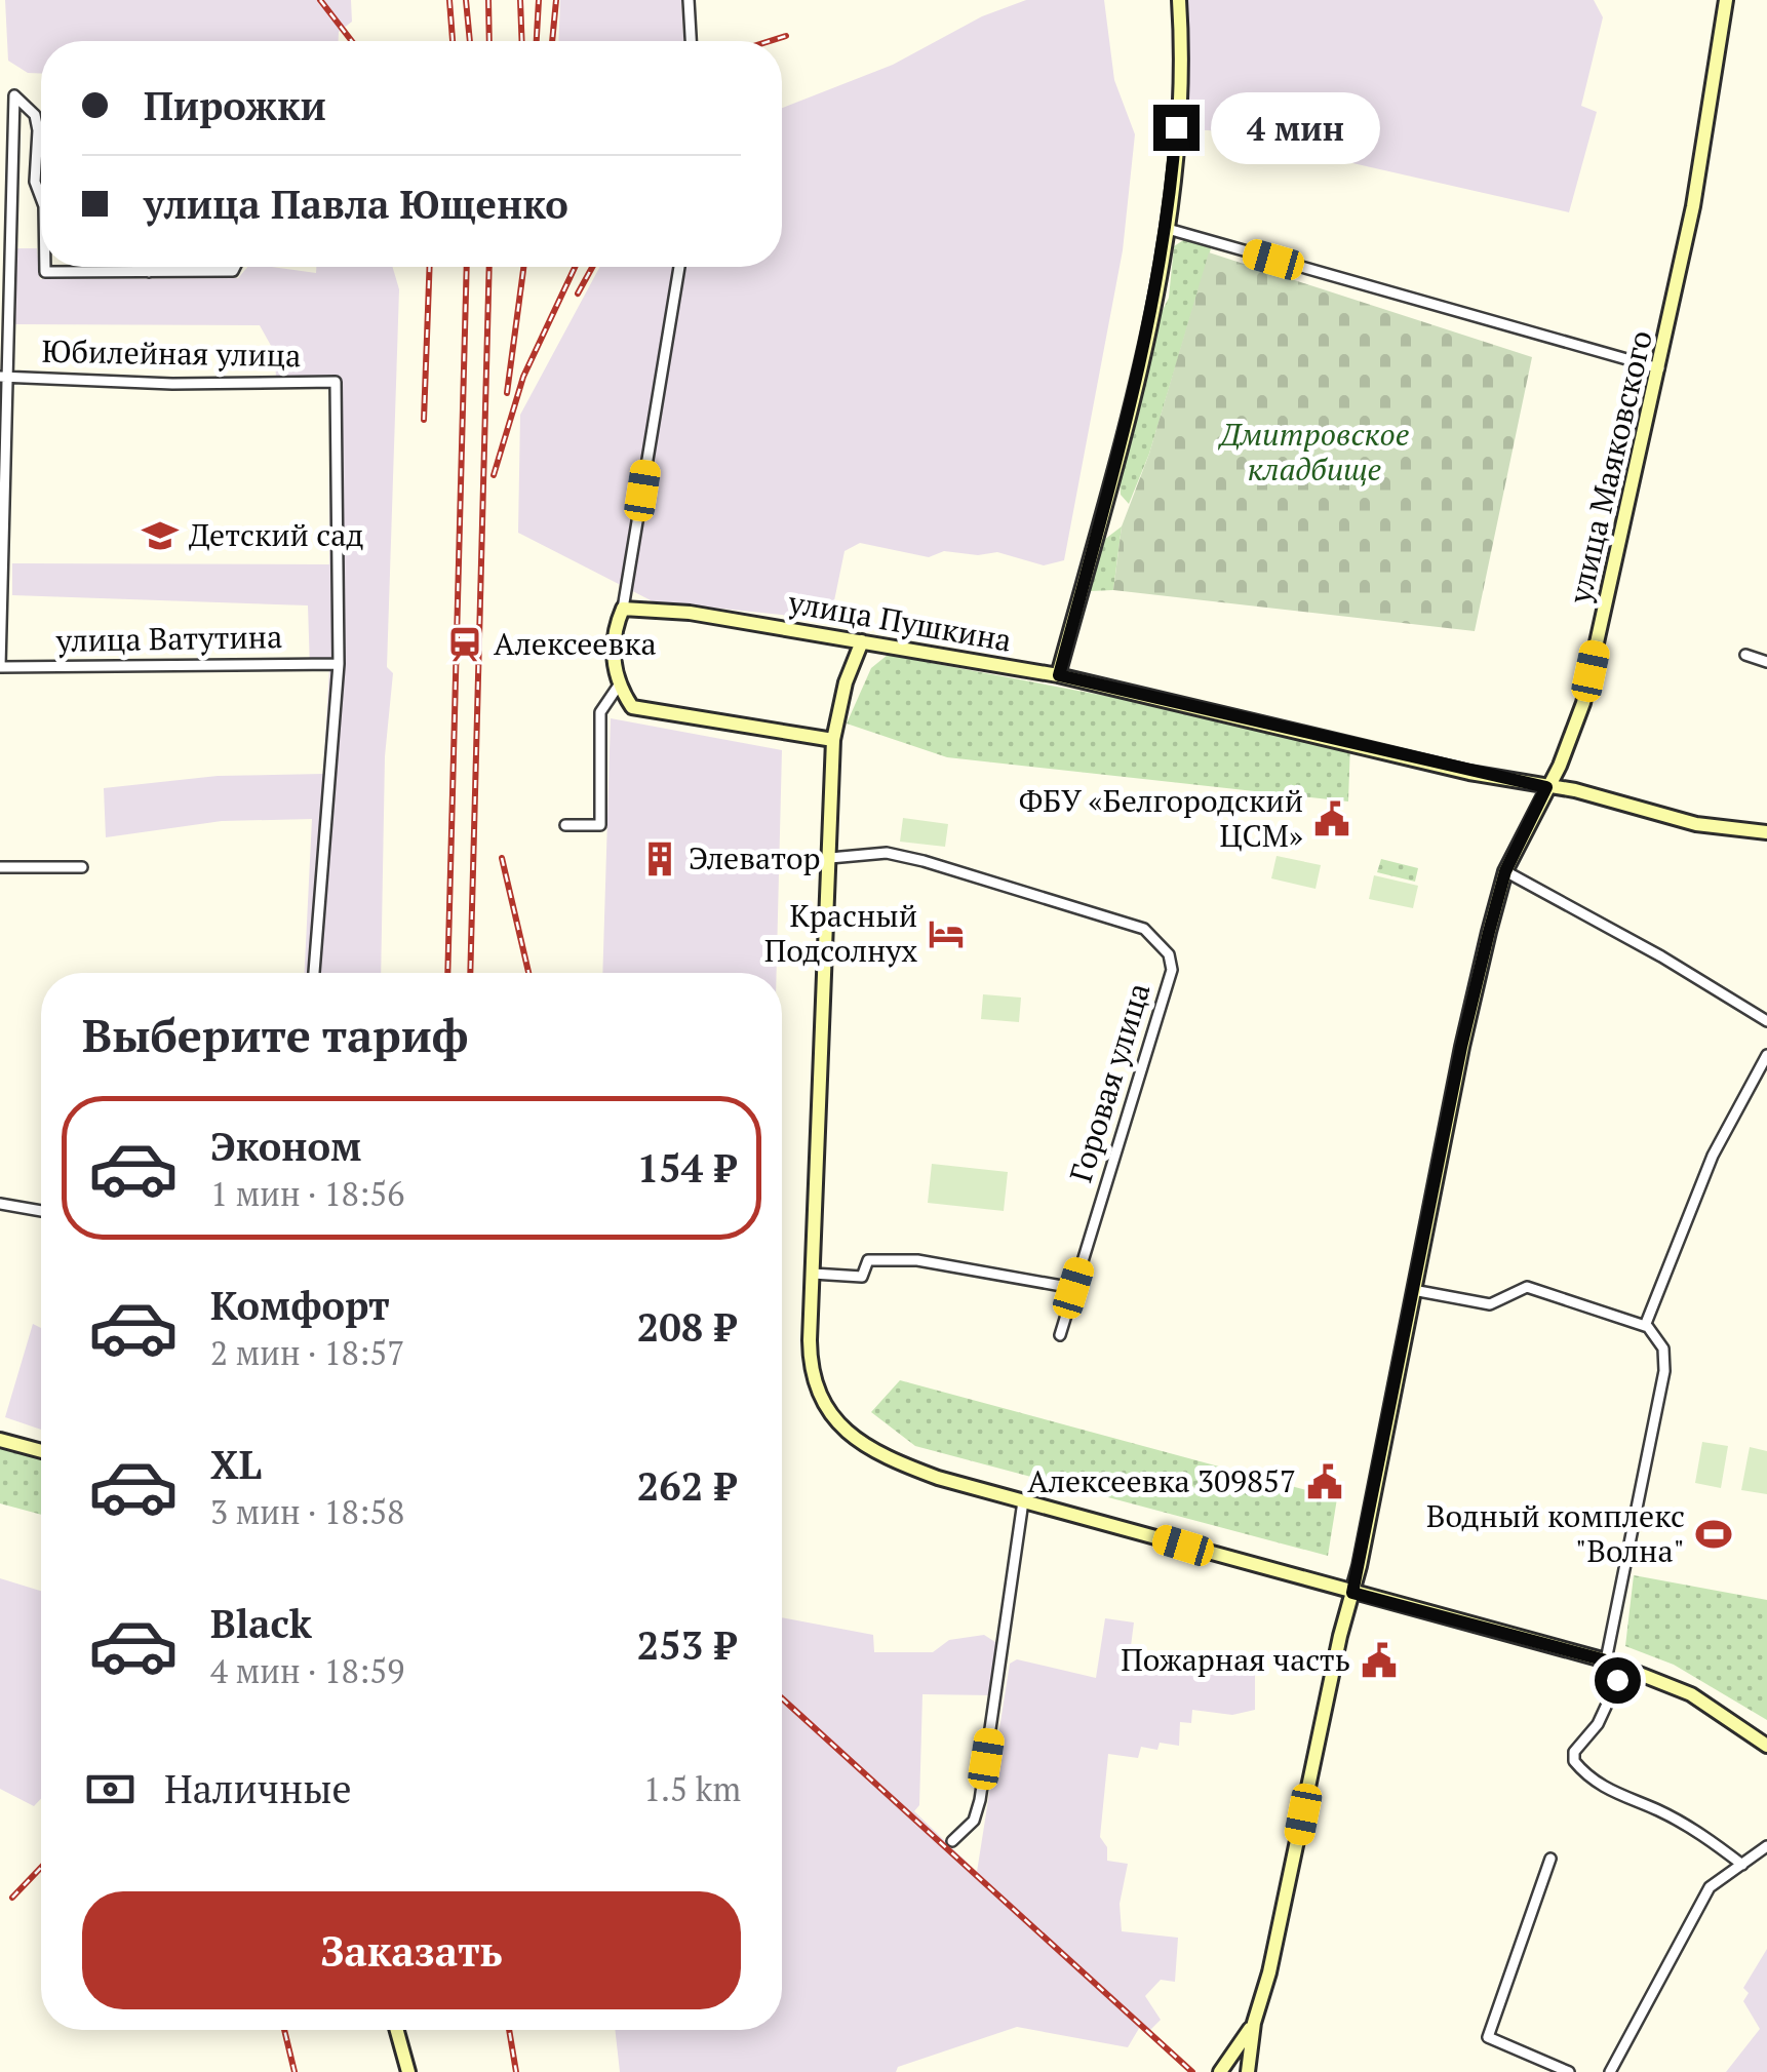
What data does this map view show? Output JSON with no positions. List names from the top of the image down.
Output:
{
  "streets": {
    "street": [
      "Юбилейная улица",
      "улица Маяковского",
      "улица Пушкина",
      "улица Ватутина",
      "Горовая улица"
    ]
  },
  "crossings": [
    ["Юбилейная улица", "улица Ватутина"],
    ["улица Маяковского", "улица Пушкина"]
  ],
  "parks": ["Дмитровское кладбище"],
  "places": {
    "school or university": ["Детский сад"],
    "station": ["Алексеевка"],
    "public building": ["ФБУ «Белгородский ЦСМ»", "Алексеевка 309857", "Пожарная часть"],
    "building": ["Элеватор"],
    "hotel": ["Красный Подсолнух"],
    "sports": ["Водный комплекс \"Волна\""]
  },
  "page": {
    "banner": ["Пирожки", "улица Павла Ющенко"],
    "bubble": "4 мин",
    "heading": "Выберите тариф",
    "list": [
      {
        "name": "Эконом",
        "note": "1 мин · 18:56",
        "value": "154 ₽"
      },
      {
        "name": "Комфорт",
        "note": "2 мин · 18:57",
        "value": "208 ₽"
      },
      {
        "name": "XL",
        "note": "3 мин · 18:58",
        "value": "262 ₽"
      },
      {
        "name": "Black",
        "note": "4 мин · 18:59",
        "value": "253 ₽"
      }
    ],
    "pay": ["Наличные", "1.5 km"],
    "buttons": "Заказать"
  }
}
